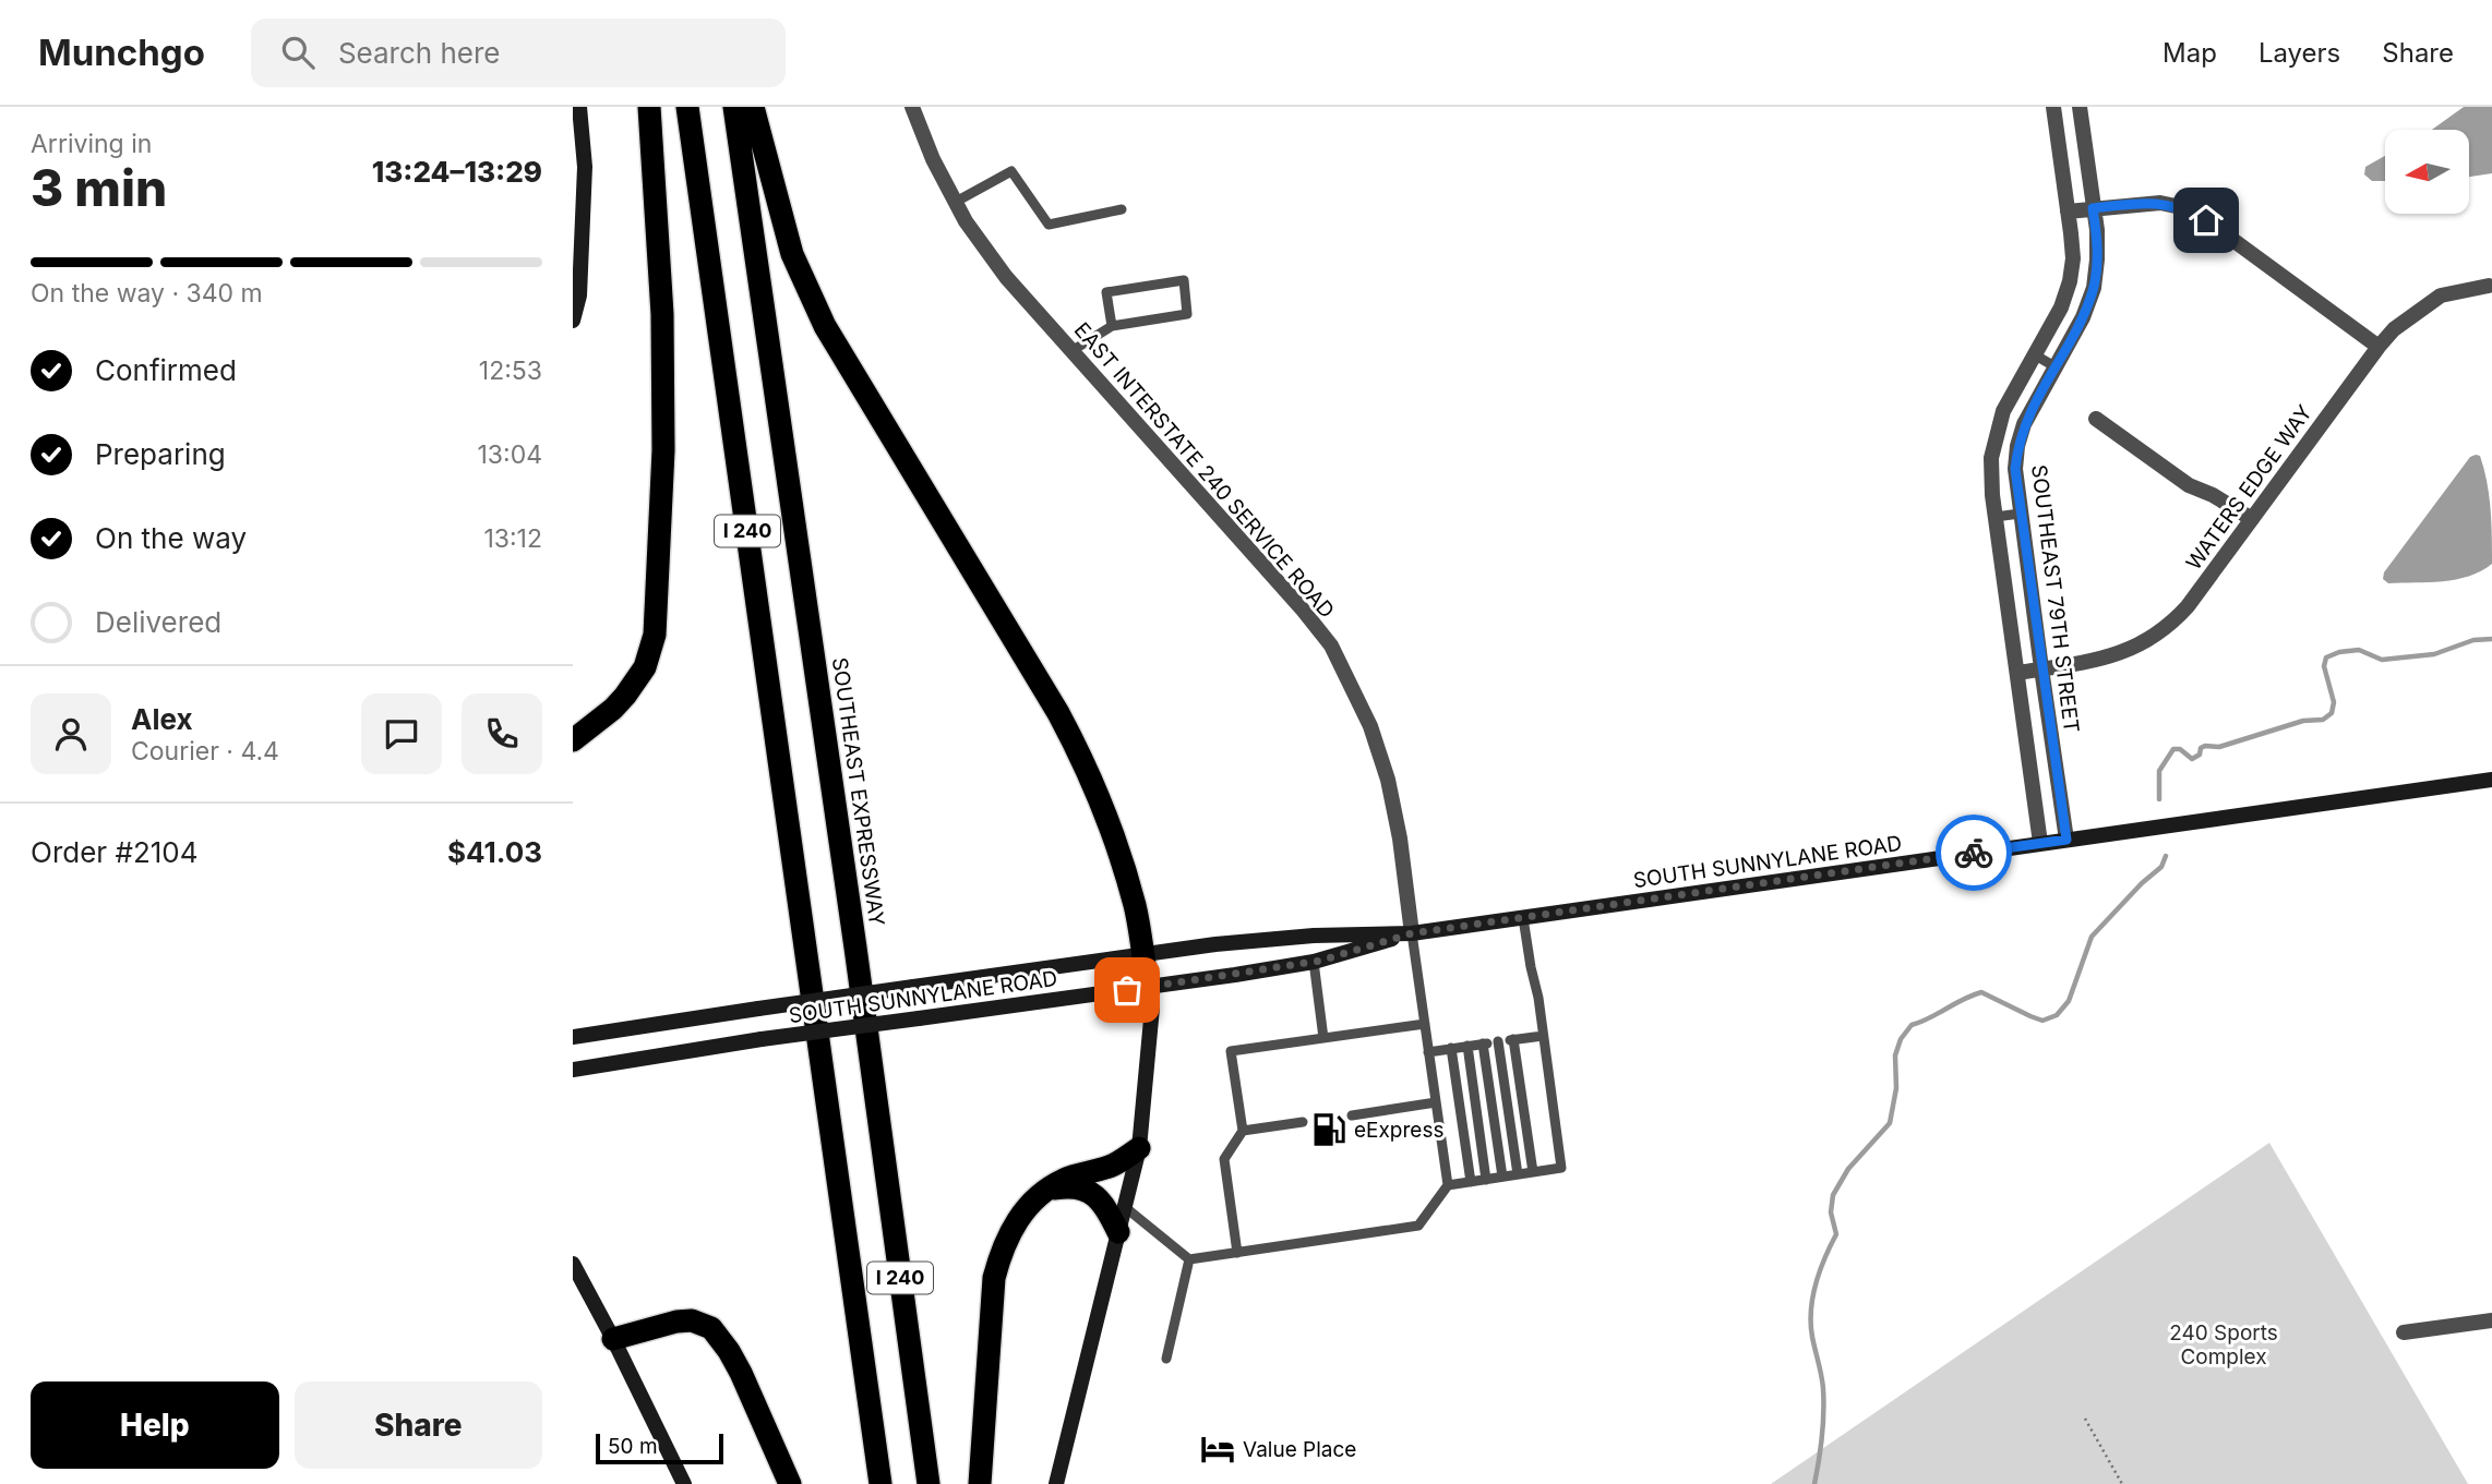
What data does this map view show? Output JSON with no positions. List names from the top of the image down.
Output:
{
  "streets": {
    "highway": ["I 240", "SOUTHEAST EXPRESSWAY"],
    "main road": ["SOUTH SUNNYLANE ROAD"],
    "street": ["EAST INTERSTATE 240 SERVICE ROAD", "WATERS EDGE WAY", "SOUTHEAST 79TH STREET"]
  },
  "crossings": [
    ["EAST INTERSTATE 240 SERVICE ROAD", "SOUTH SUNNYLANE ROAD"],
    ["WATERS EDGE WAY", "SOUTHEAST 79TH STREET"],
    ["SOUTHEAST 79TH STREET", "SOUTH SUNNYLANE ROAD"]
  ],
  "parks": ["240 Sports Complex"],
  "places": {
    "fuel station": ["eExpress"],
    "hotel": ["Value Place"]
  },
  "scale_bar": "50 m",
  "north": "left",
  "page": {
    "header": "Munchgo",
    "search": "Search here",
    "nav": ["Map", "Layers", "Share"],
    "heading": ["3 min", "Arriving in", "13:24–13:29"],
    "panel": [
      "Alex",
      "Courier · 4.4",
      "Order #2104",
      "$41.03"
    ],
    "bar": "On the way · 340 m",
    "list": [
      ["Confirmed", "12:53"],
      ["Preparing", "13:04"],
      ["On the way", "13:12"],
      "Delivered"
    ],
    "buttons": ["Help", "Share"],
    "scale": "50 m"
  }
}
